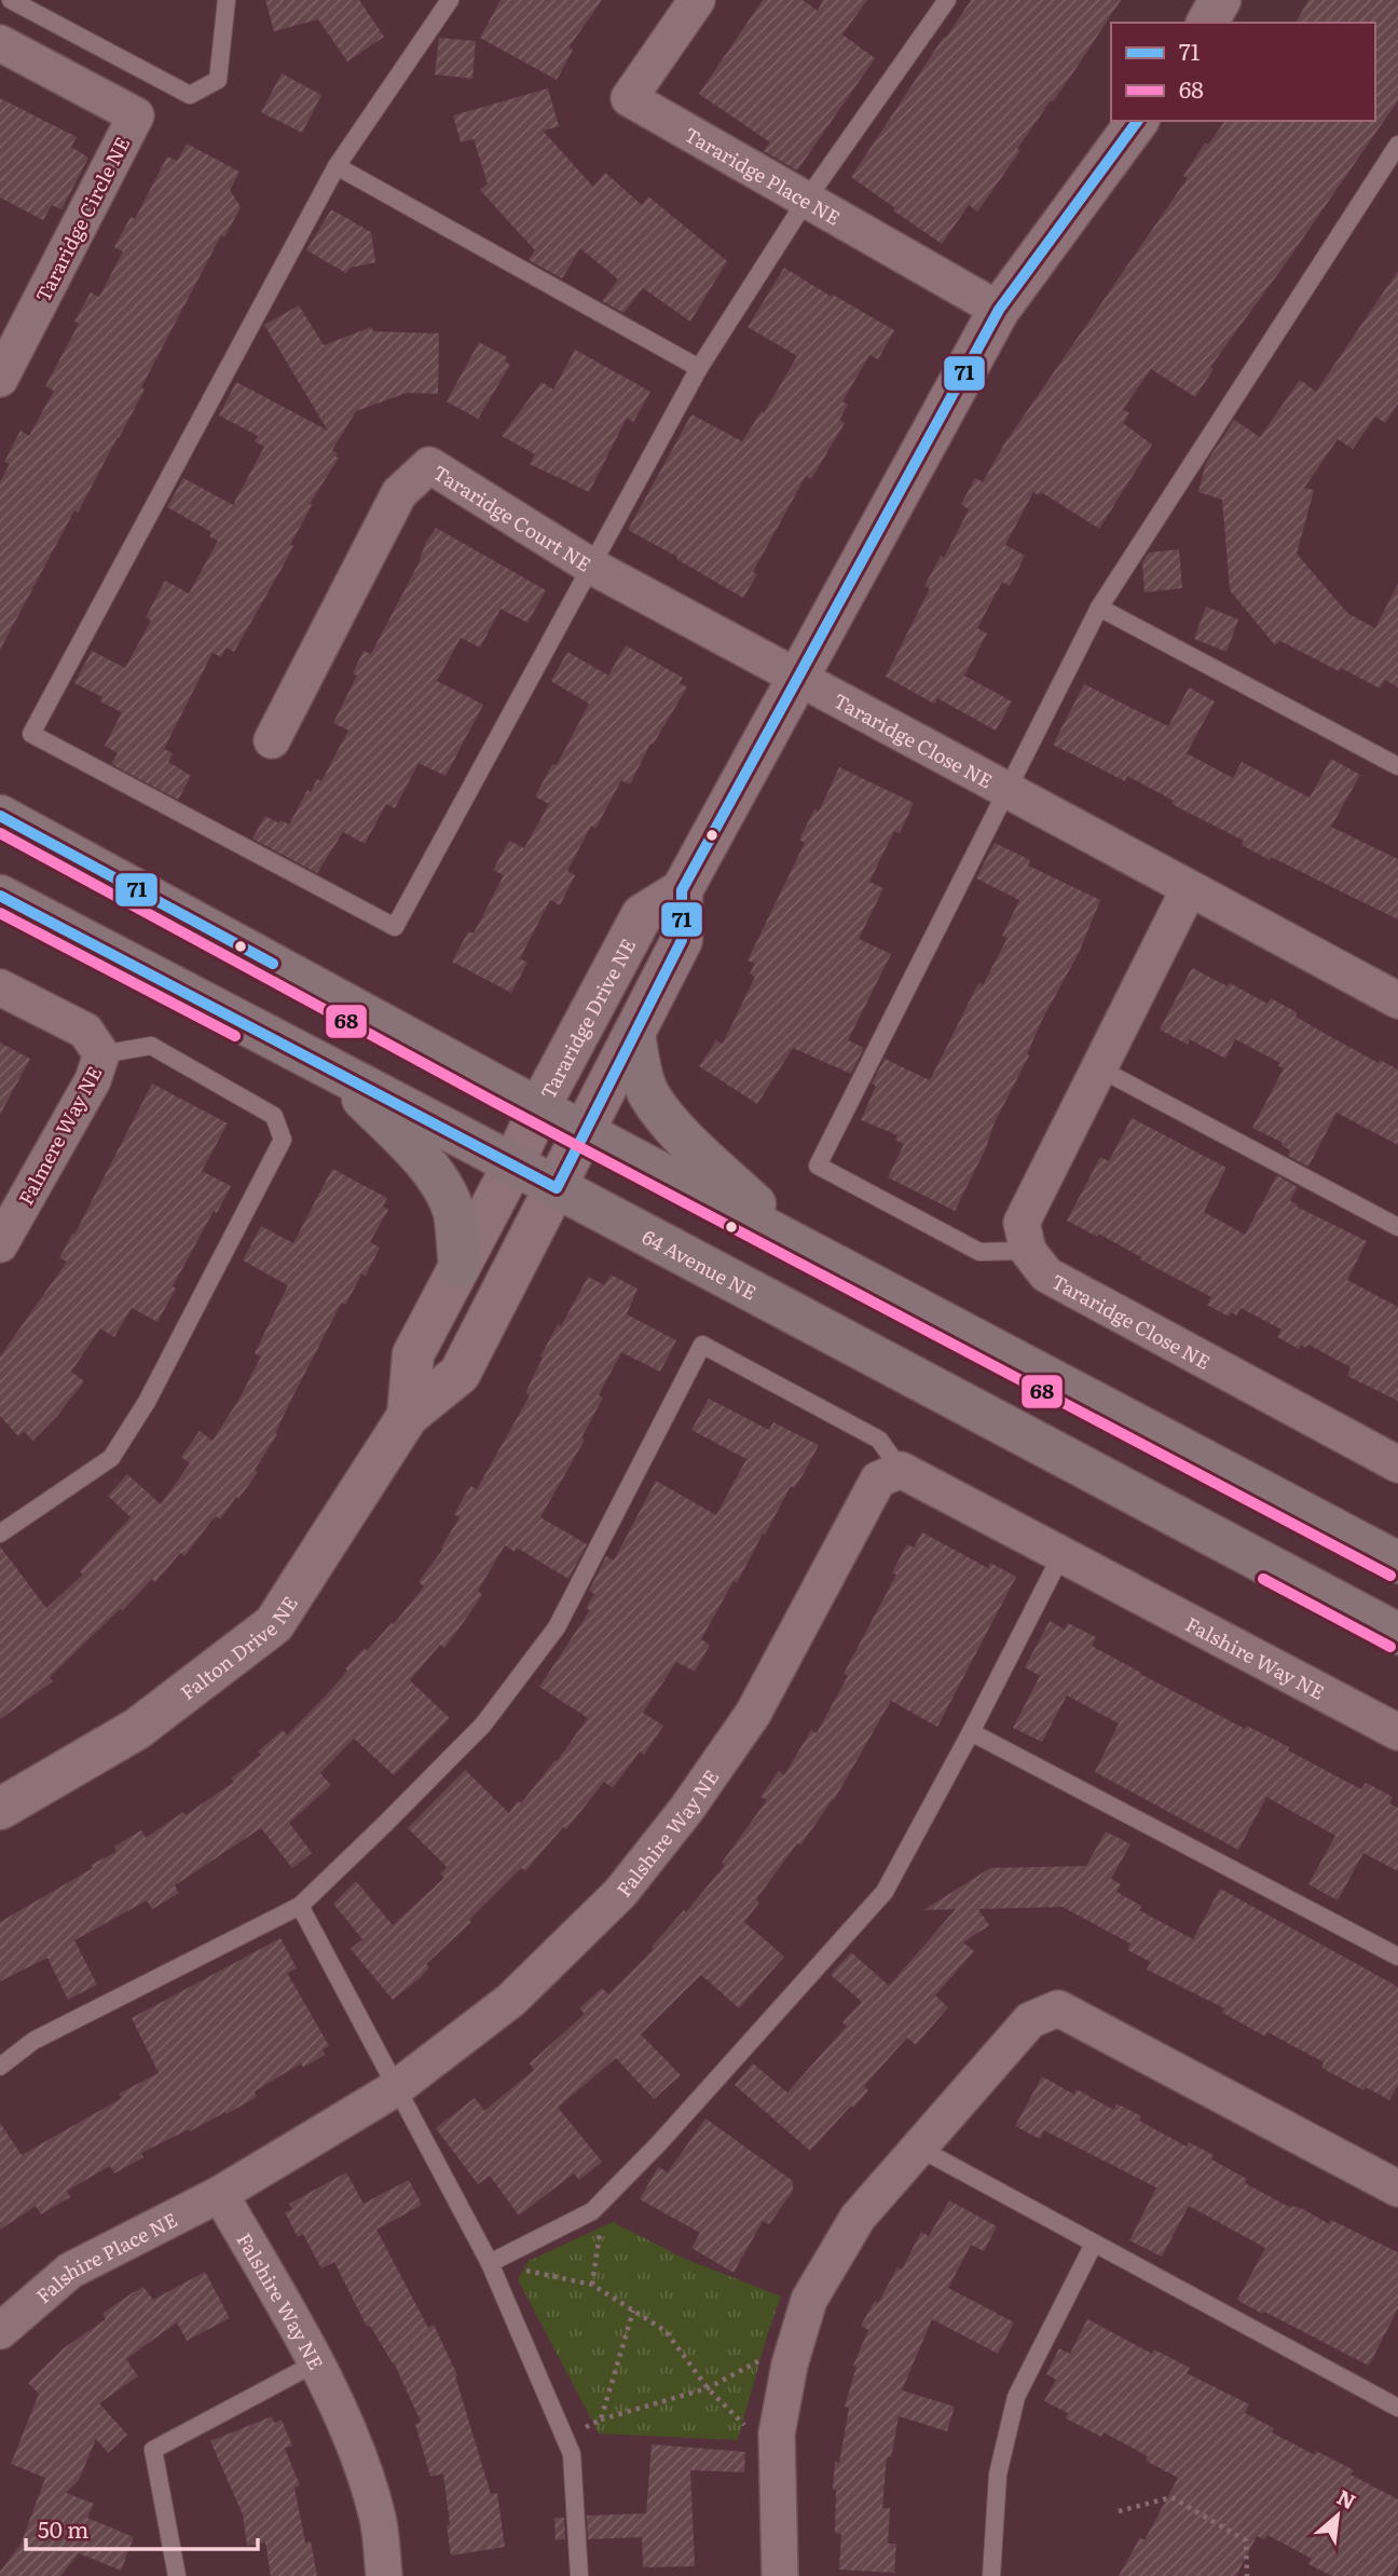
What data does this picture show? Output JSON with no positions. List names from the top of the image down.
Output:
{
  "streets": {
    "main road": ["64 Avenue NE"],
    "street": [
      "Tararidge Place NE",
      "Tararidge Circle NE",
      "Tararidge Court NE",
      "Tararidge Close NE",
      "Tararidge Drive NE",
      "Falmere Way NE",
      "Falton Drive NE",
      "Falshire Way NE",
      "Falshire Place NE"
    ]
  },
  "crossings": [
    ["Tararidge Place NE", "Tararidge Drive NE"],
    ["Tararidge Court NE", "Tararidge Close NE"],
    ["Tararidge Court NE", "Tararidge Drive NE"],
    ["Tararidge Close NE", "Tararidge Drive NE"],
    ["Tararidge Drive NE", "64 Avenue NE"],
    ["Tararidge Drive NE", "Falton Drive NE"],
    ["64 Avenue NE", "Falton Drive NE"],
    ["Falshire Way NE", "Falshire Place NE"]
  ],
  "lines": ["transit line 71", "transit line 68"],
  "legend": ["71", "68"],
  "scale_bar": "50 m",
  "north": "top right"
}
